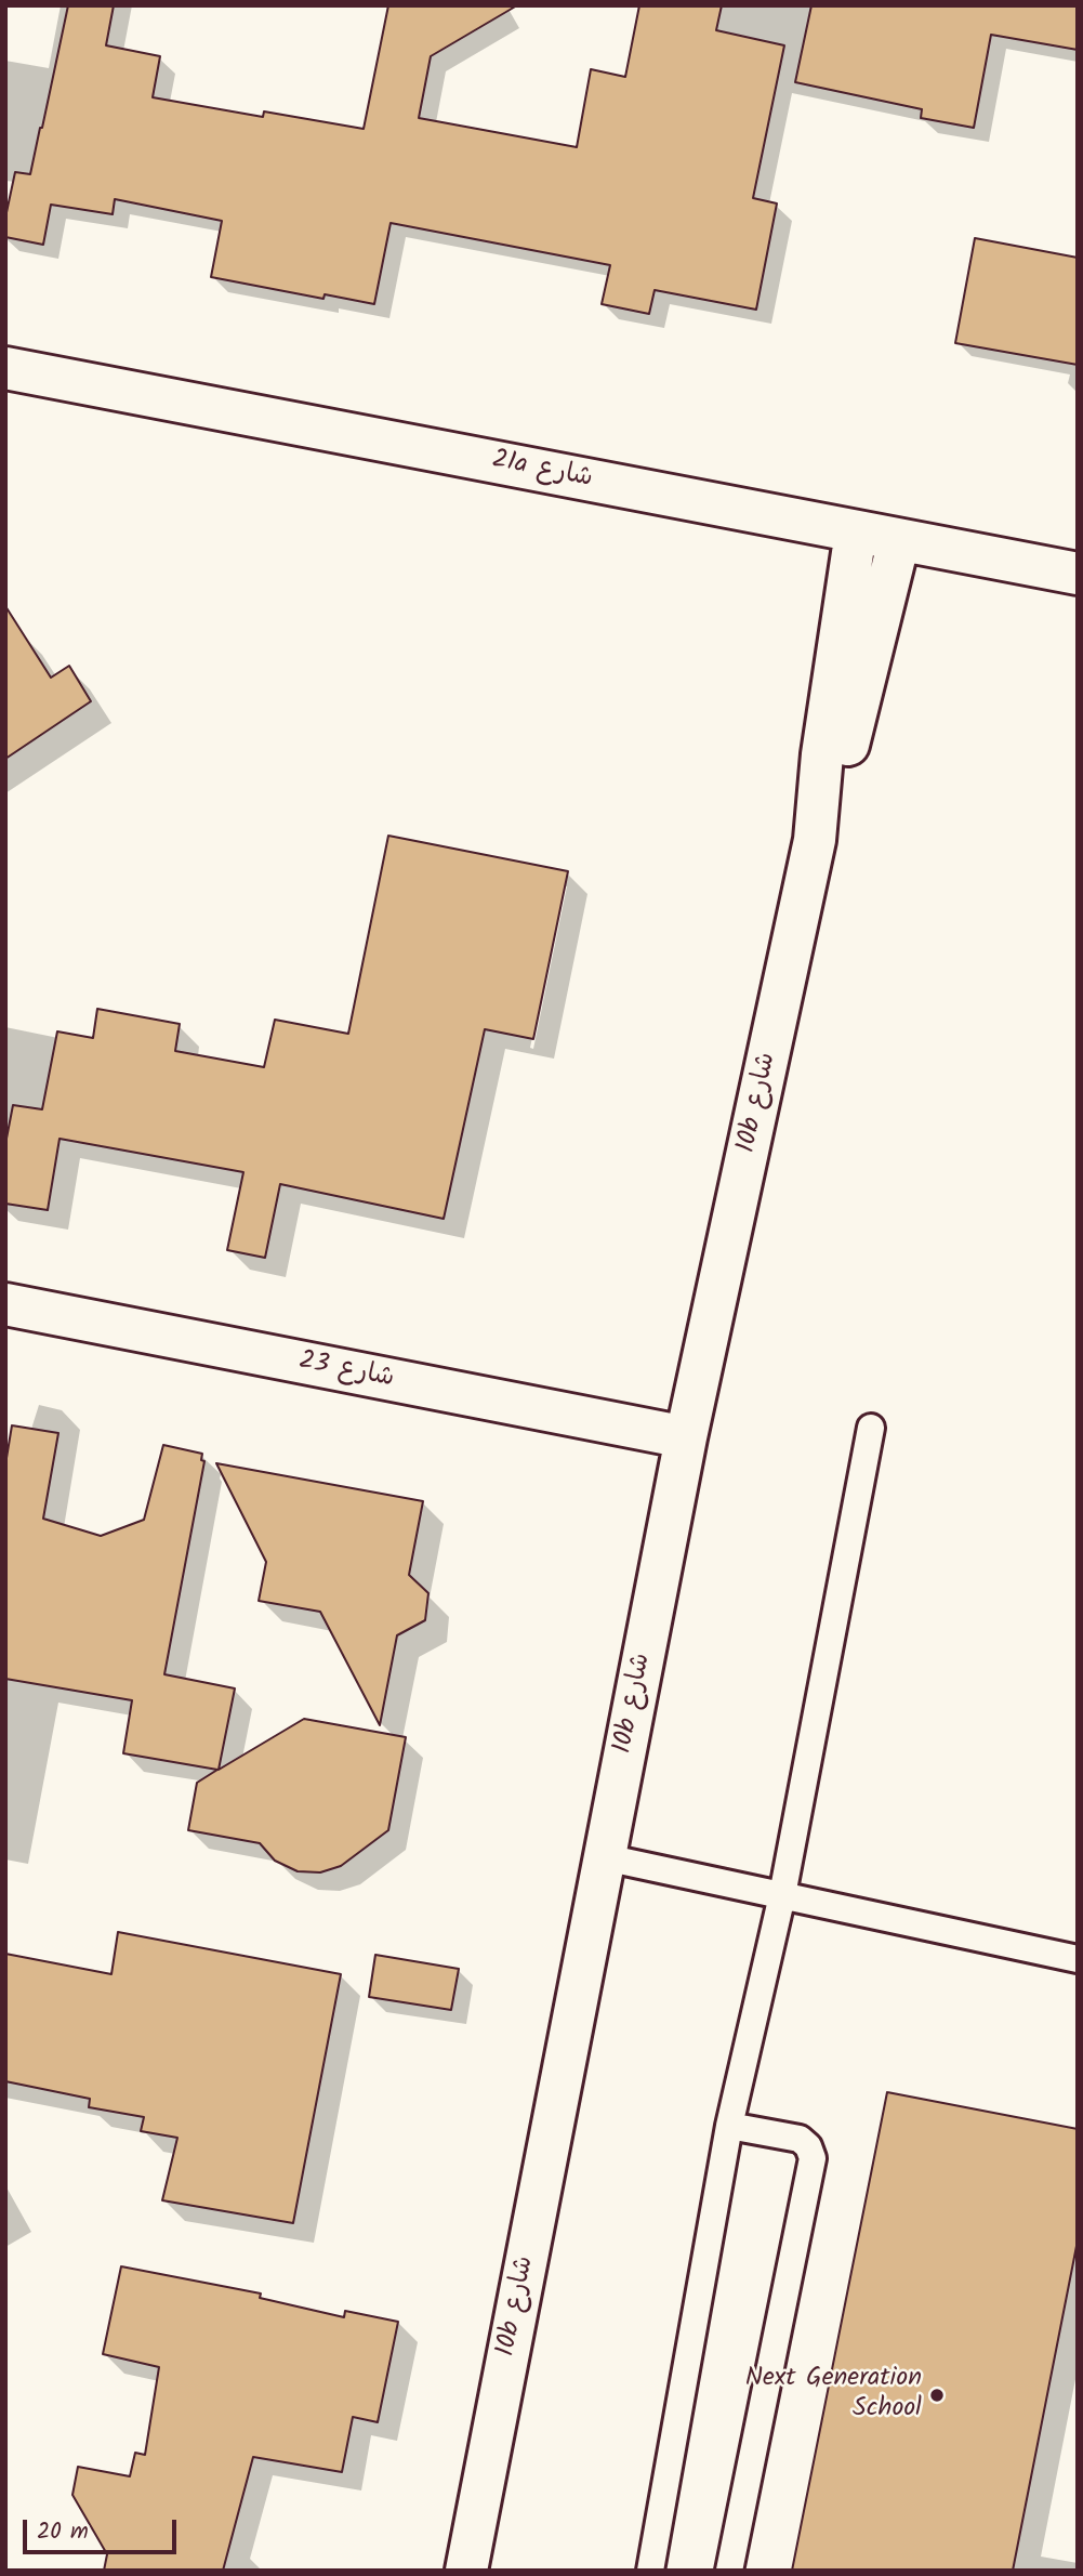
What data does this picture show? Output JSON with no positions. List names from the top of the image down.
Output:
{
  "streets": {
    "street": ["21a شارع", "10b شارع", "شارع 23"]
  },
  "crossings": [
    ["21a شارع", "10b شارع"],
    ["10b شارع", "شارع 23"]
  ],
  "places": ["Next Generation School"],
  "scale_bar": "20 m"
}
